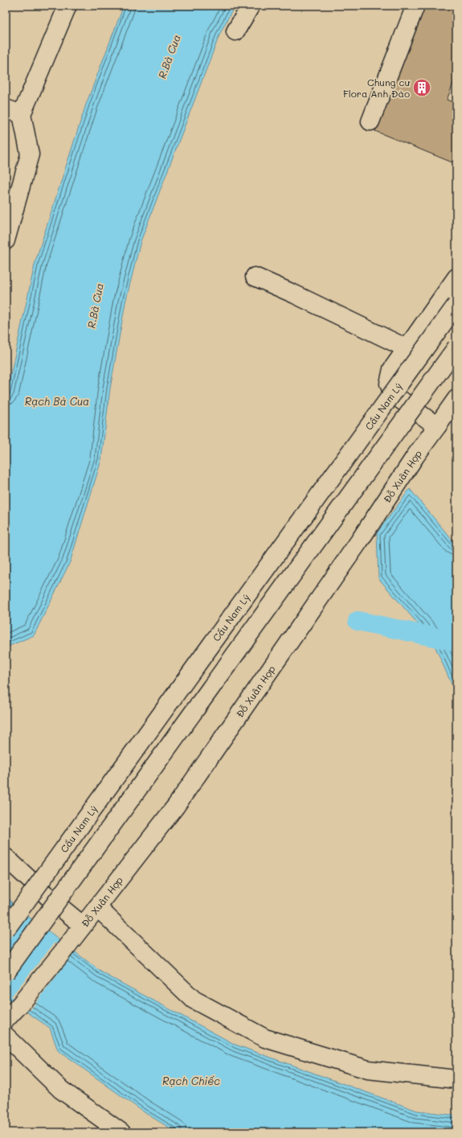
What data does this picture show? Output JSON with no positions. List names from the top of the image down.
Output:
{
  "streets": {
    "street": ["Cầu Nam Lý", "Đỗ Xuân Hợp"]
  },
  "water": ["R.Bà Cua", "Rạch Bà Cua", "Rạch Chiếc"],
  "places": {
    "building": ["Chung cư Flora Anh Đào"]
  }
}
